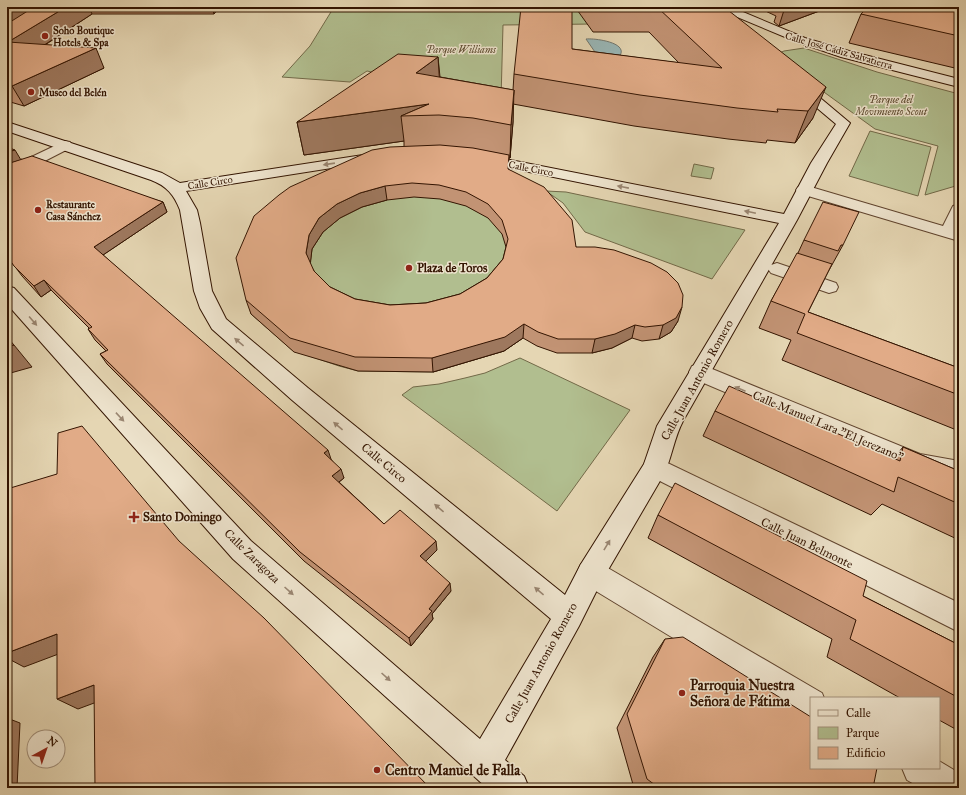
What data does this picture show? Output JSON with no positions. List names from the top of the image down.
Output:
{
  "streets": {
    "street": [
      "Calle José Cádiz Salvatierra",
      "Calle Circo",
      "Calle Juan Antonio Romero",
      "Calle Manuel Lara \"El Jerezano\"",
      "Calle Juan Belmonte",
      "Calle Zaragoza"
    ]
  },
  "crossings": [
    ["Calle Circo", "Calle Juan Antonio Romero"],
    ["Calle Juan Antonio Romero", "Calle Manuel Lara \"El Jerezano\""],
    ["Calle Juan Antonio Romero", "Calle Juan Belmonte"],
    ["Calle Juan Antonio Romero", "Calle Zaragoza"]
  ],
  "one_way": ["Calle Circo", "Calle Manuel Lara \"El Jerezano\"", "Calle Zaragoza"],
  "parks": ["Parque Williams", "Parque del Movimiento Scout"],
  "places": {
    "other": [
      "Soho Boutique Hotels & Spa",
      "Museo del Belén",
      "Restaurante Casa Sánchez",
      "Plaza de Toros",
      "Parroquia Nuestra Señora de Fátima",
      "Centro Manuel de Falla"
    ],
    "health": ["Santo Domingo"]
  },
  "legend": ["Calle", "Parque", "Edificio"],
  "north": "top right"
}
